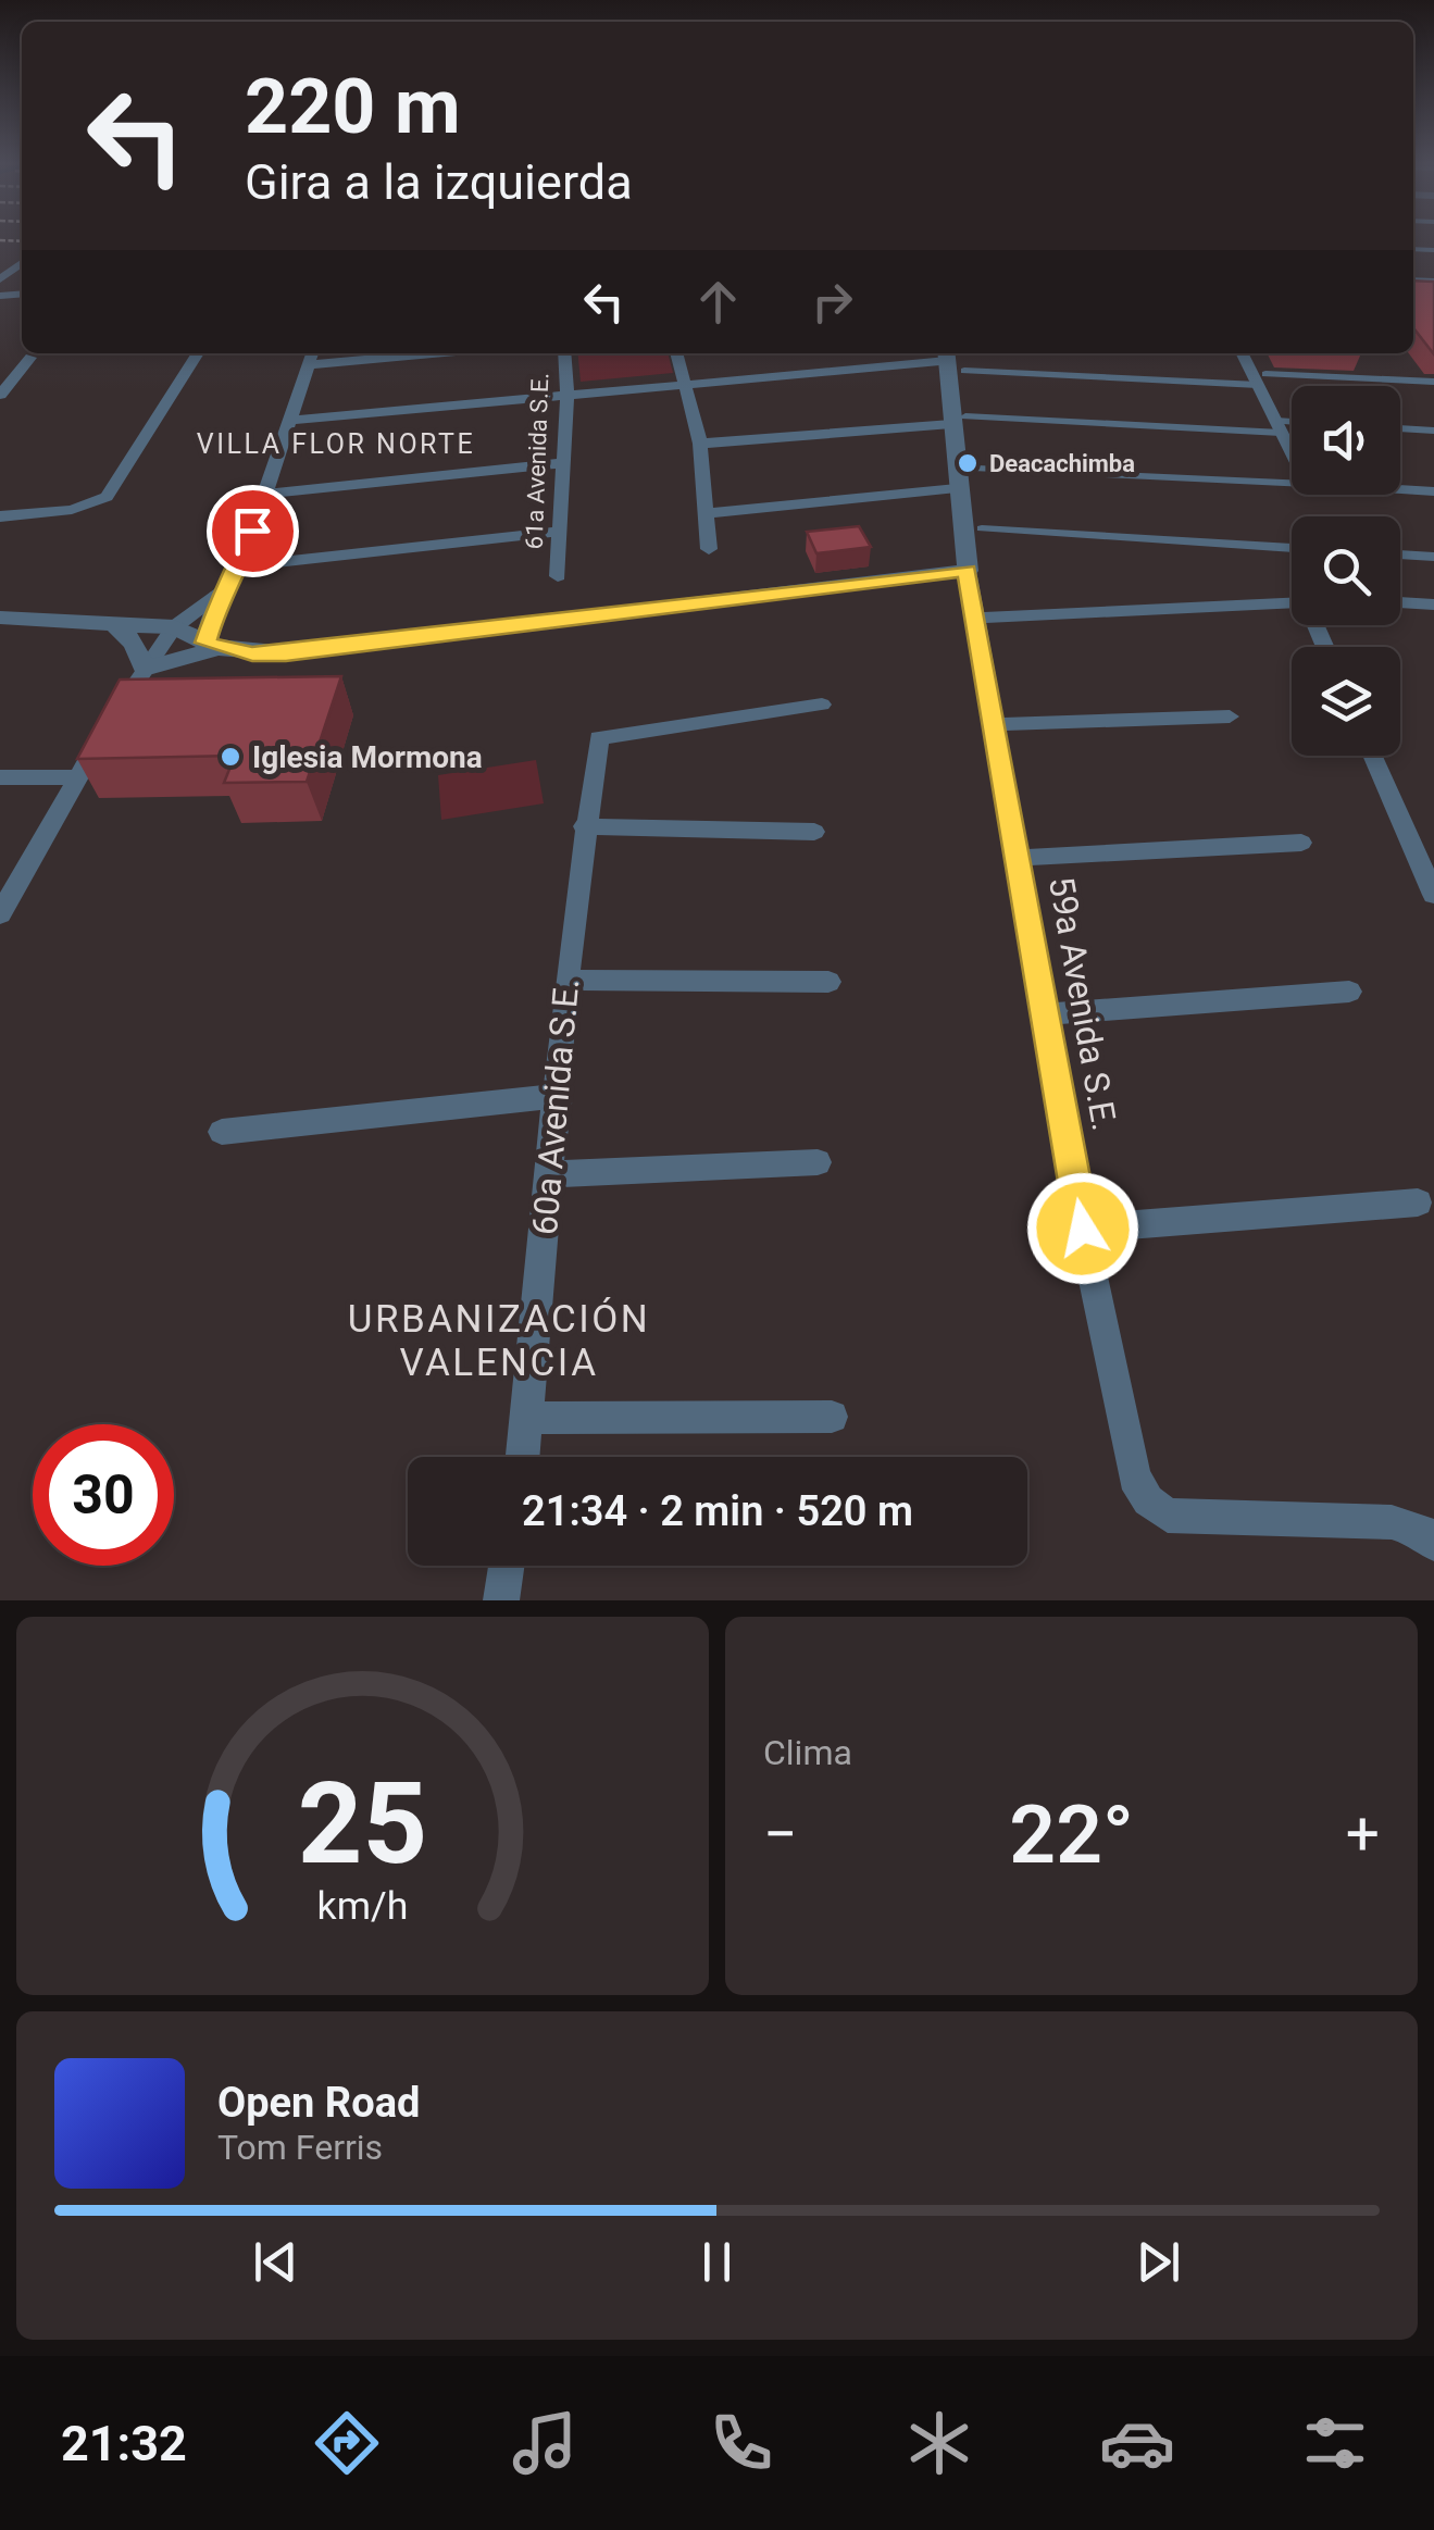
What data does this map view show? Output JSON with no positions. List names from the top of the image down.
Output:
{
  "streets": {
    "street": ["61a Avenida S.E.", "59a Avenida S.E.", "60a Avenida S.E."]
  },
  "districts": ["VILLA FLOR NORTE", "URBANIZACIÓN VALENCIA"],
  "places": ["Deacachimba", "Iglesia Mormona"],
  "page": {
    "turn": ["220 m", "Gira a la izquierda"],
    "limit": "30",
    "trip": "21:34 · 2 min · 520 m",
    "tile": "Clima",
    "heat": ["−", "22°", "+"],
    "song": ["Open Road", "Tom Ferris"],
    "tabs": "21:32",
    "gauge": ["25", "km/h"]
  }
}
